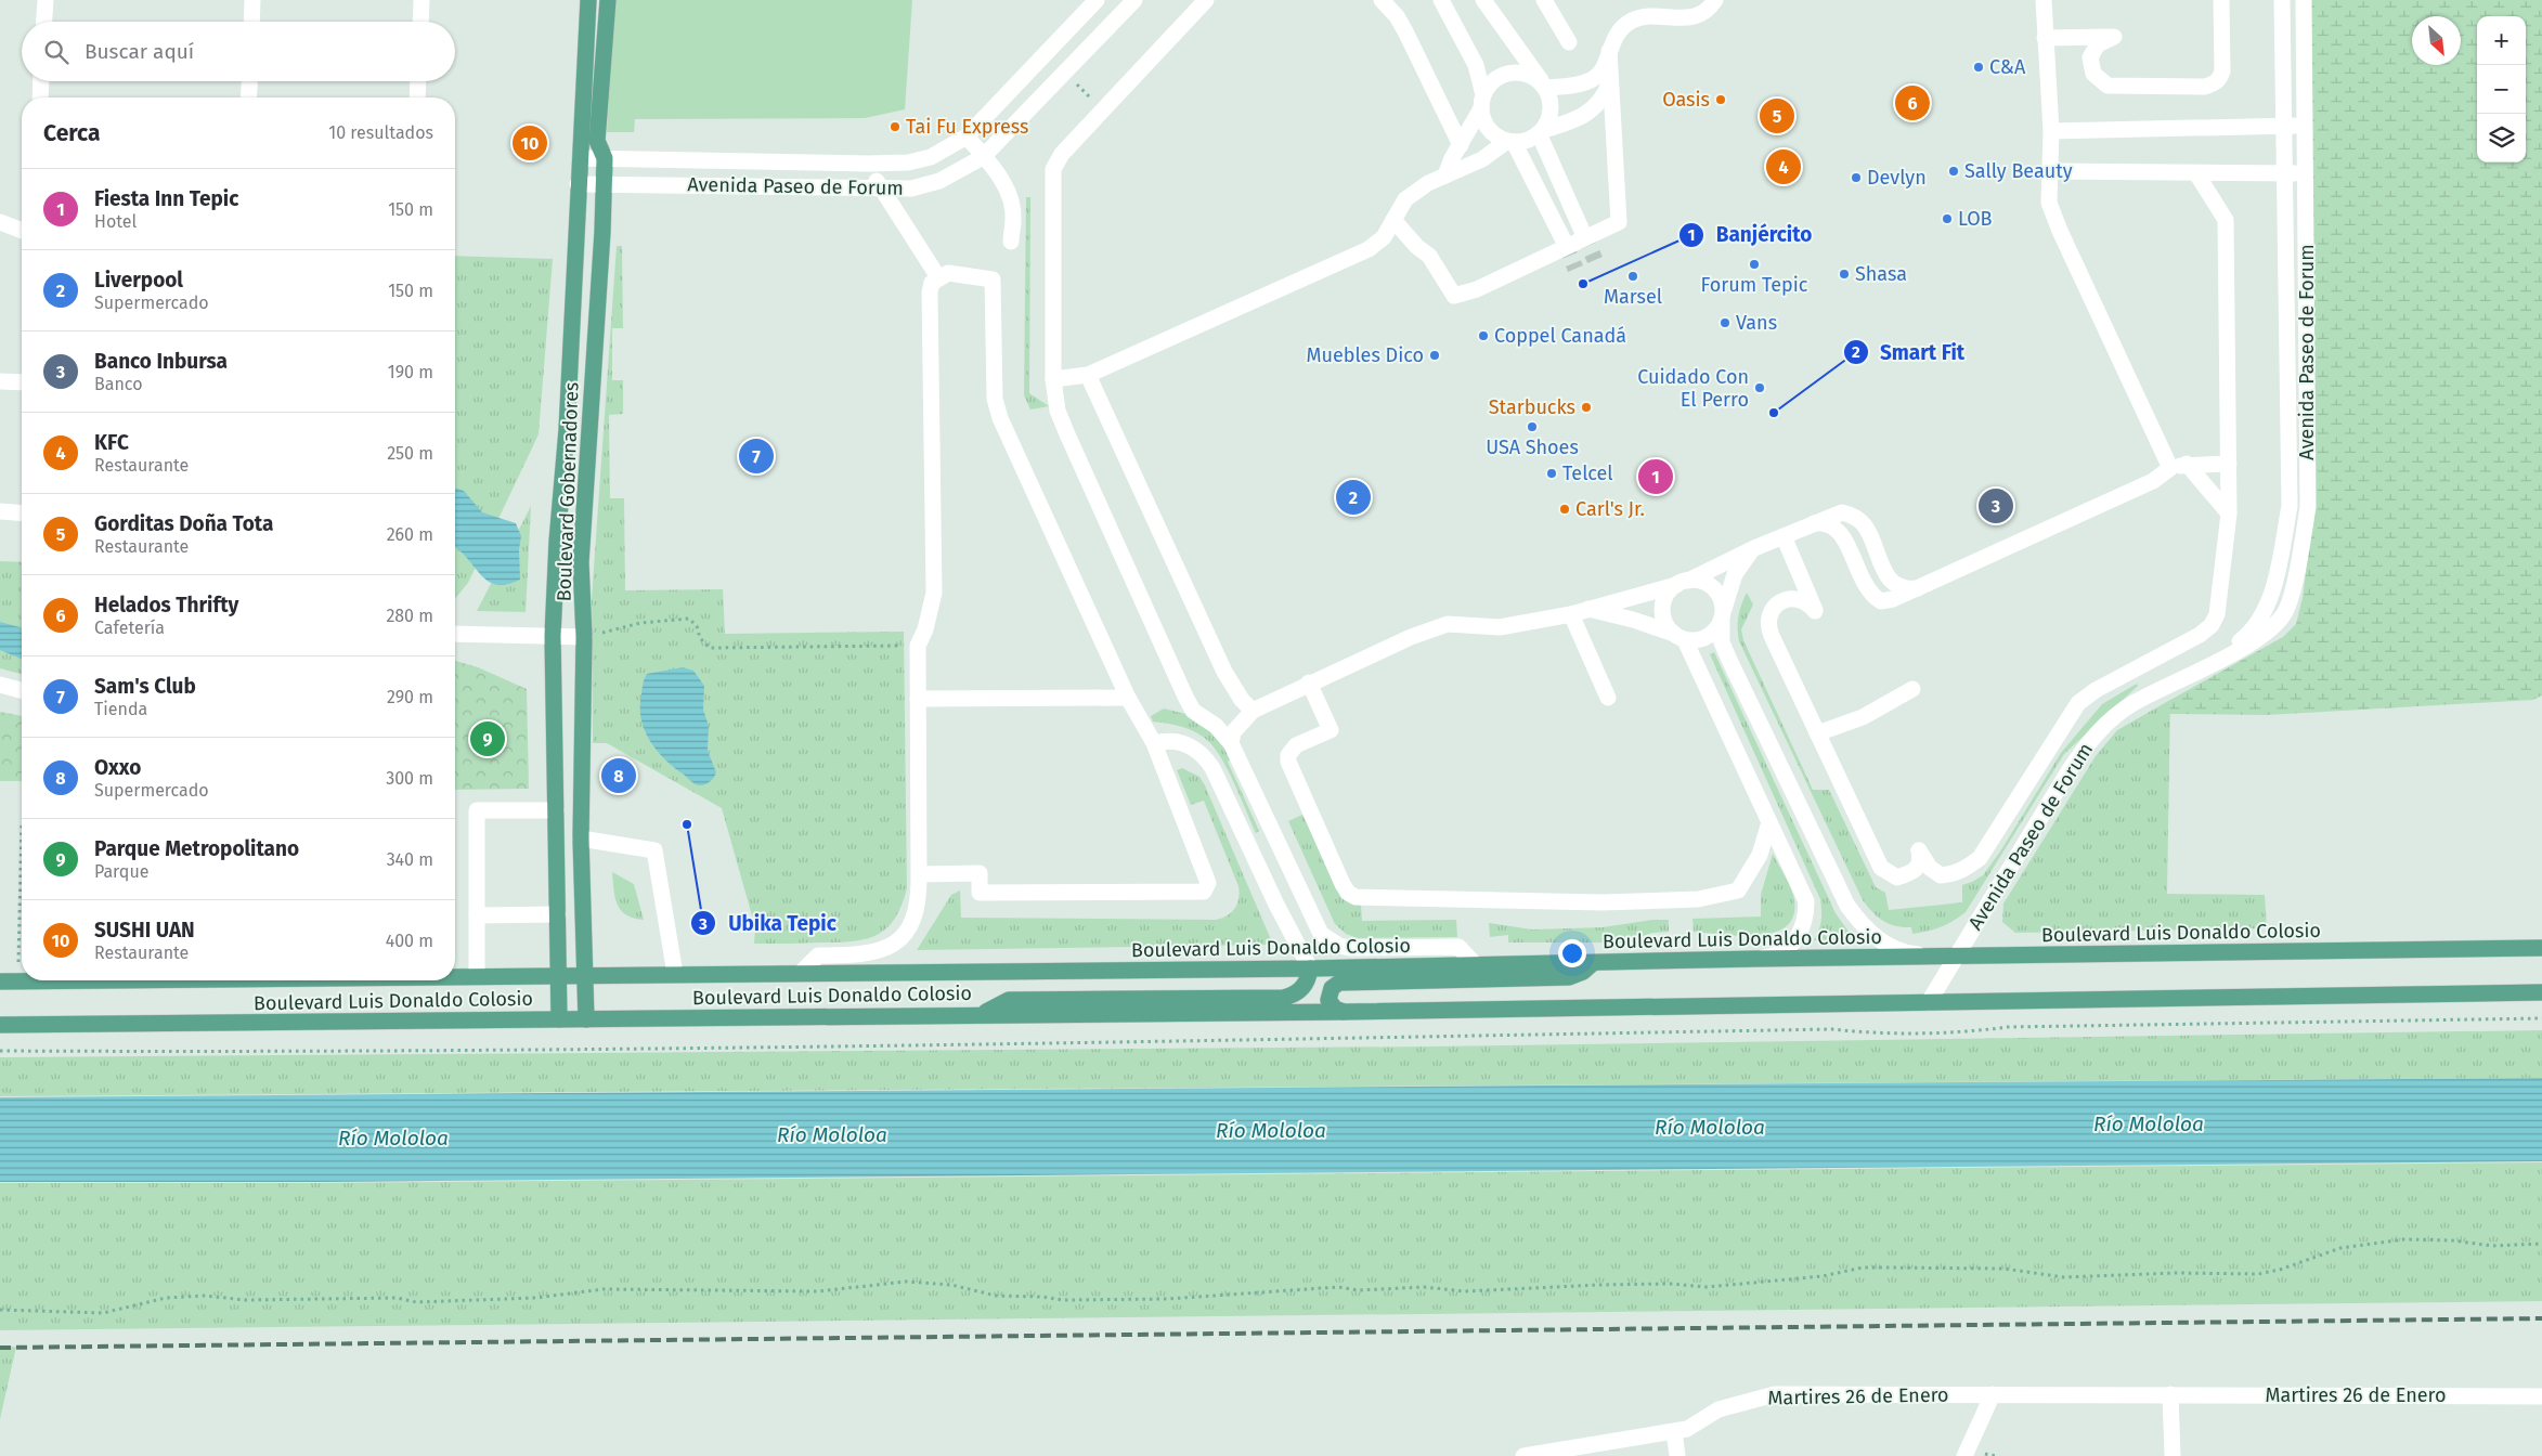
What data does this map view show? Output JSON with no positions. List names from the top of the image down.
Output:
{
  "streets": {
    "main road": ["Boulevard Gobernadores", "Boulevard Luis Donaldo Colosio"],
    "street": ["Avenida Paseo de Forum", "Martires 26 de Enero"]
  },
  "crossings": [
    ["Avenida Paseo de Forum", "Boulevard Gobernadores"],
    ["Avenida Paseo de Forum", "Boulevard Luis Donaldo Colosio"],
    ["Boulevard Gobernadores", "Boulevard Luis Donaldo Colosio"]
  ],
  "water": ["Río Mololoa"],
  "places": [
    "C&A",
    "Oasis",
    "Tai Fu Express",
    "Sally Beauty",
    "Devlyn",
    "LOB",
    "Forum Tepic",
    "Shasa",
    "Marsel",
    "Banjército",
    "Vans",
    "Coppel Canadá",
    "Muebles Dico",
    "Cuidado Con El Perro",
    "Starbucks",
    "Smart Fit",
    "USA Shoes",
    "Telcel",
    "Carl's Jr.",
    "Ubika Tepic"
  ],
  "north": "bottom right",
  "page": {
    "map_buttons": ["+", "−"],
    "search": "Buscar aquí",
    "pins": [
      "6",
      "5",
      "10",
      "4",
      "7",
      "1",
      "2",
      "3",
      "9",
      "8"
    ],
    "heading": ["Cerca", "10 resultados"],
    "list": [
      {
        "mark": "1",
        "name": "Fiesta Inn Tepic",
        "note": "Hotel",
        "value": "150 m"
      },
      {
        "mark": "2",
        "name": "Liverpool",
        "note": "Supermercado",
        "value": "150 m"
      },
      {
        "mark": "3",
        "name": "Banco Inbursa",
        "note": "Banco",
        "value": "190 m"
      },
      {
        "mark": "4",
        "name": "KFC",
        "note": "Restaurante",
        "value": "250 m"
      },
      {
        "mark": "5",
        "name": "Gorditas Doña Tota",
        "note": "Restaurante",
        "value": "260 m"
      },
      {
        "mark": "6",
        "name": "Helados Thrifty",
        "note": "Cafetería",
        "value": "280 m"
      },
      {
        "mark": "7",
        "name": "Sam's Club",
        "note": "Tienda",
        "value": "290 m"
      },
      {
        "mark": "8",
        "name": "Oxxo",
        "note": "Supermercado",
        "value": "300 m"
      },
      {
        "mark": "9",
        "name": "Parque Metropolitano",
        "note": "Parque",
        "value": "340 m"
      },
      {
        "mark": "10",
        "name": "SUSHI UAN",
        "note": "Restaurante",
        "value": "400 m"
      }
    ]
  }
}
